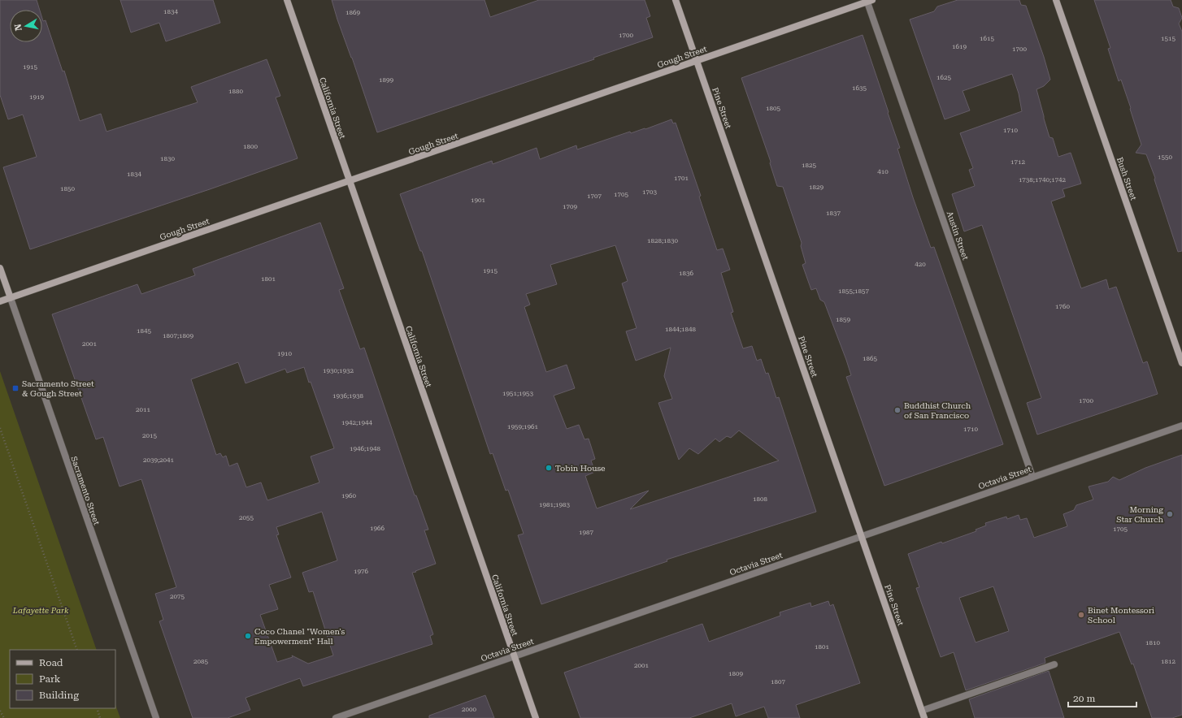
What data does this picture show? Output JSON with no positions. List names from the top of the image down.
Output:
{
  "streets": {
    "street": [
      "Gough Street",
      "California Street",
      "Pine Street",
      "Bush Street",
      "Austin Street",
      "Octavia Street",
      "Sacramento Street"
    ]
  },
  "crossings": [
    ["Gough Street", "California Street"],
    ["Gough Street", "Pine Street"],
    ["Gough Street", "Austin Street"],
    ["Gough Street", "Sacramento Street"],
    ["California Street", "Octavia Street"],
    ["Pine Street", "Octavia Street"],
    ["Austin Street", "Octavia Street"]
  ],
  "parks": ["Lafayette Park"],
  "places": {
    "transit": ["Sacramento Street & Gough Street"],
    "other": [
      "Buddhist Church of San Francisco",
      "Tobin House",
      "Morning Star Church",
      "Binet Montessori School",
      "Coco Chanel \"Women's Empowerment\" Hall"
    ]
  },
  "house_numbers": [
    "1834",
    "1869",
    "1700",
    "1615",
    "1515",
    "1619",
    "1700",
    "1915",
    "1625",
    "1899",
    "1635",
    "1880",
    "1919",
    "1805",
    "1710",
    "1800",
    "1550",
    "1830",
    "1712",
    "1825",
    "410",
    "1834",
    "1701",
    "1738;1740;1742",
    "1829",
    "1850",
    "1703",
    "1705",
    "1707",
    "1901",
    "1709",
    "1837",
    "1828;1830",
    "420",
    "1915",
    "1836",
    "1801",
    "1855;1857",
    "1760",
    "1859",
    "1844;1848",
    "1845",
    "1807;1809",
    "2001",
    "1910",
    "1865",
    "1930;1932",
    "1951;1953",
    "1936;1938",
    "1700",
    "2011",
    "1942;1944",
    "1959;1961",
    "1710",
    "2015",
    "1946;1948",
    "2039;2041",
    "1960",
    "1808",
    "1981;1983",
    "2055",
    "1966",
    "1705",
    "1987",
    "1976",
    "2075",
    "1810",
    "1801",
    "2085",
    "1812",
    "2001",
    "1809",
    "1807",
    "2000"
  ],
  "legend": ["Road", "Park", "Building"],
  "scale_bar": "20 m",
  "north": "left"
}
